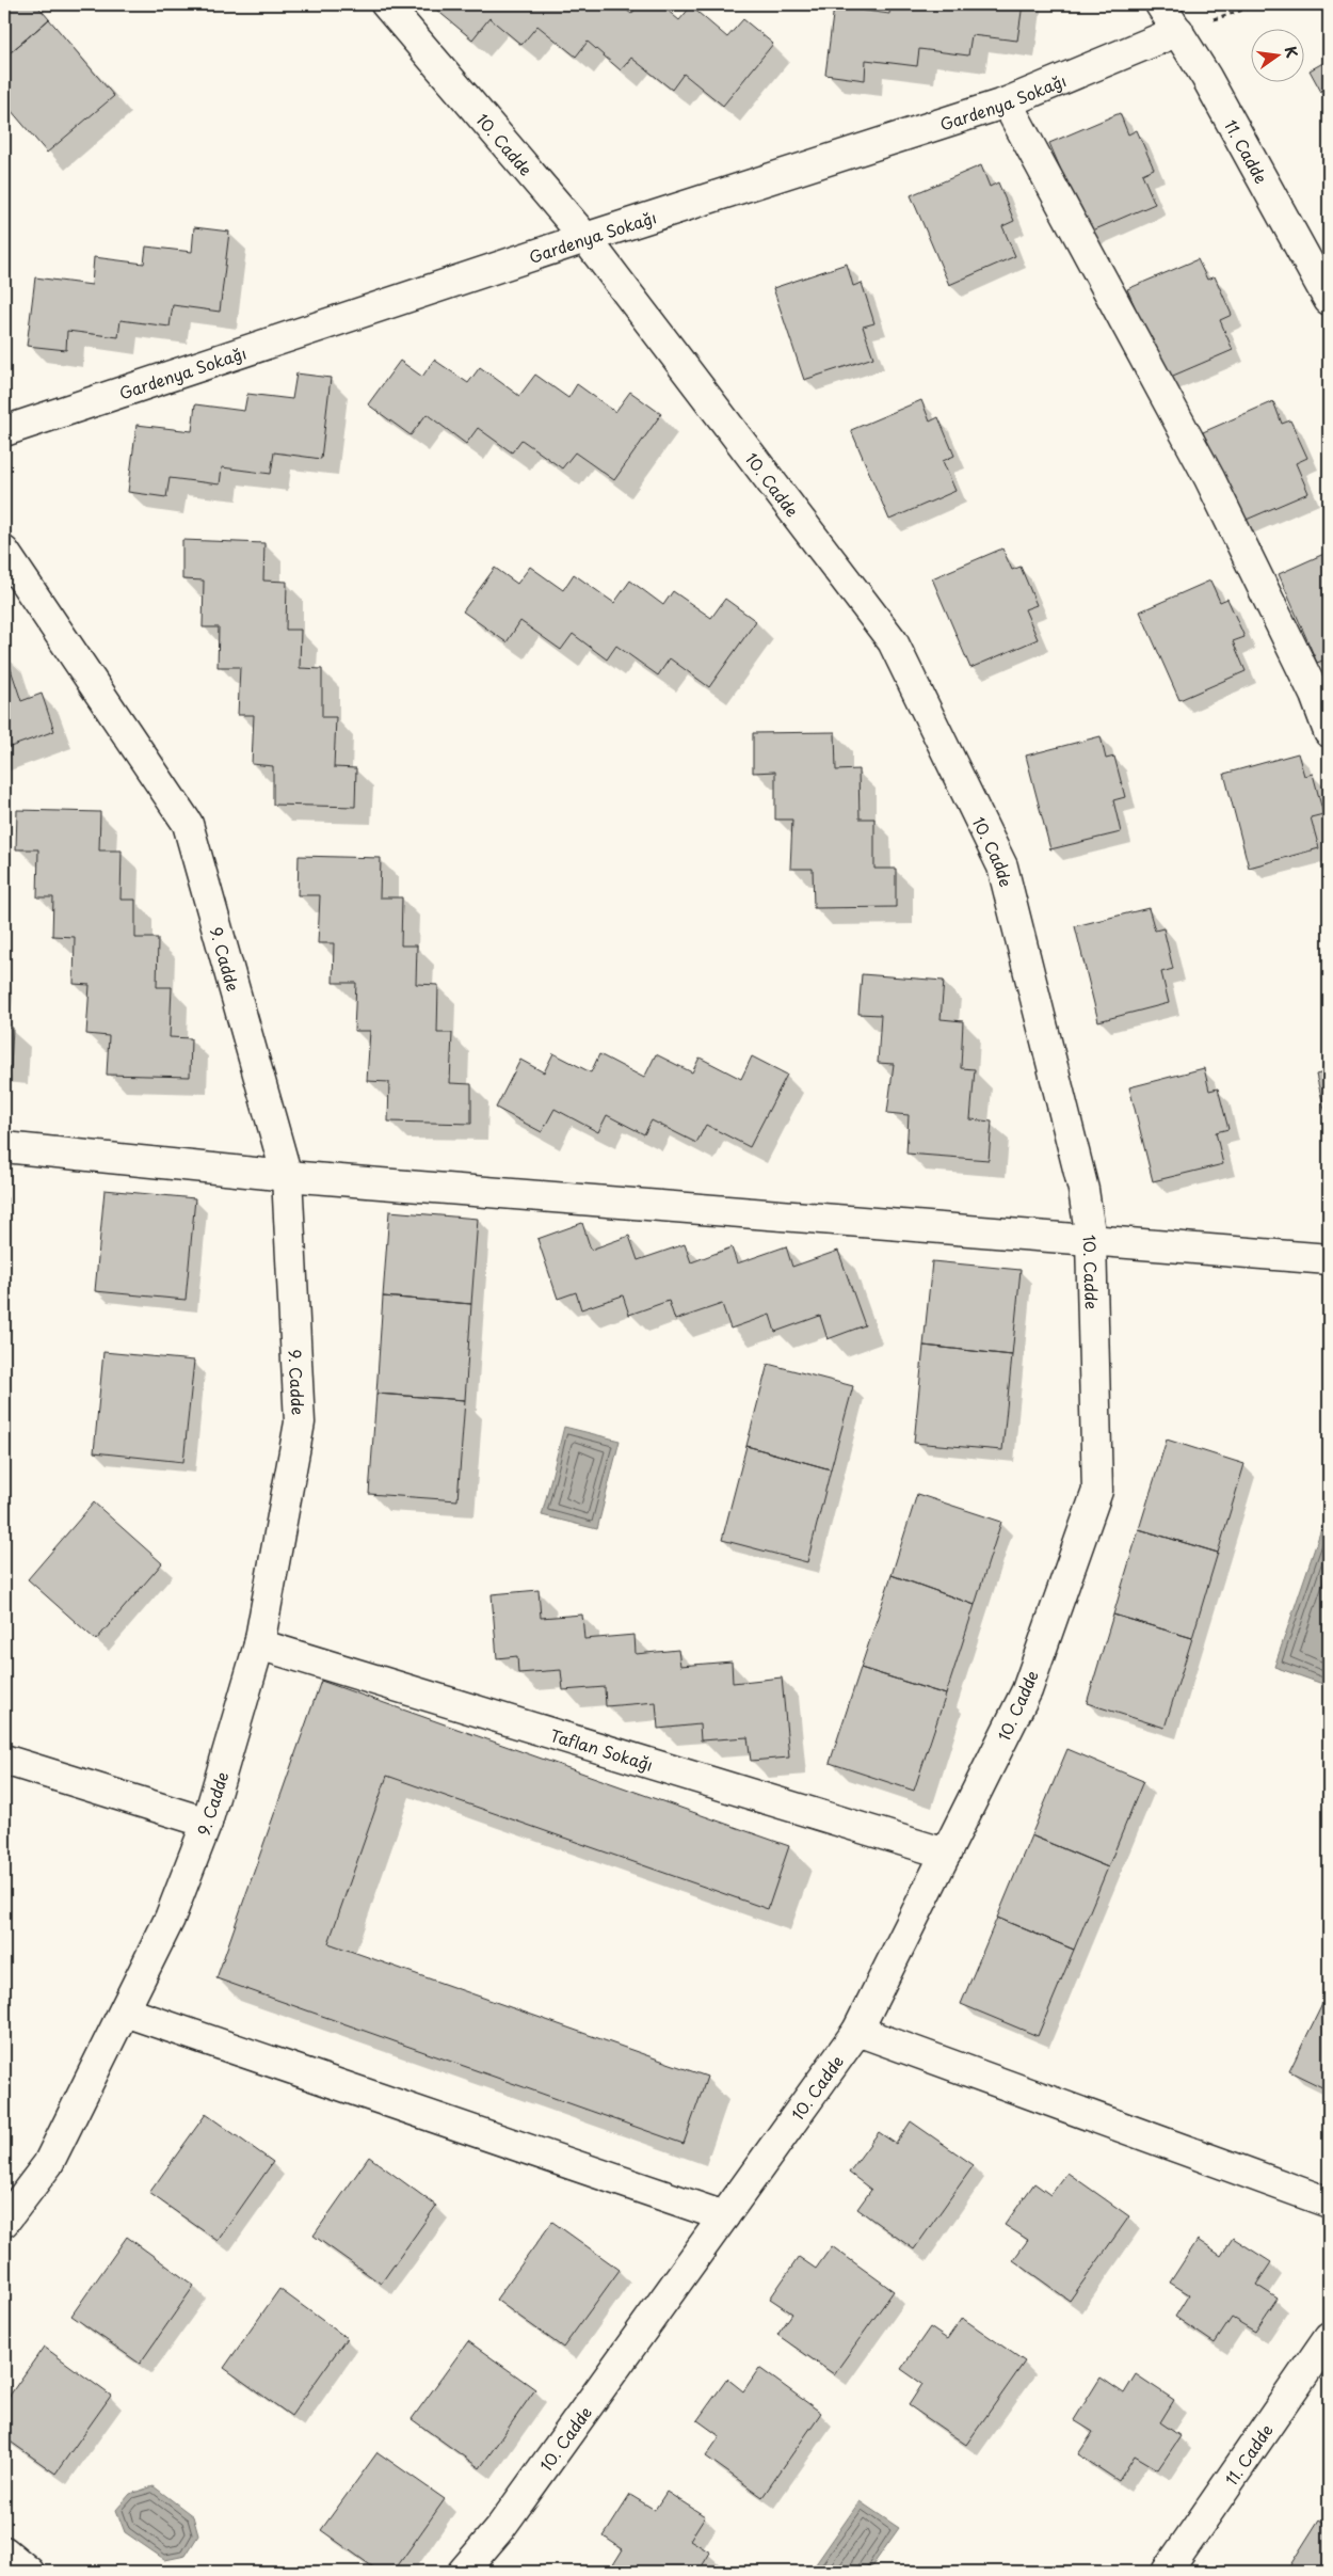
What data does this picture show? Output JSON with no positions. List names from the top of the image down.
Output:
{
  "streets": {
    "street": [
      "Gardenya Sokağı",
      "10. Cadde",
      "11. Cadde",
      "9. Cadde",
      "Taflan Sokağı"
    ]
  },
  "crossings": [
    ["Gardenya Sokağı", "10. Cadde"],
    ["Gardenya Sokağı", "11. Cadde"],
    ["10. Cadde", "Taflan Sokağı"],
    ["9. Cadde", "Taflan Sokağı"]
  ],
  "north": "right"
}
